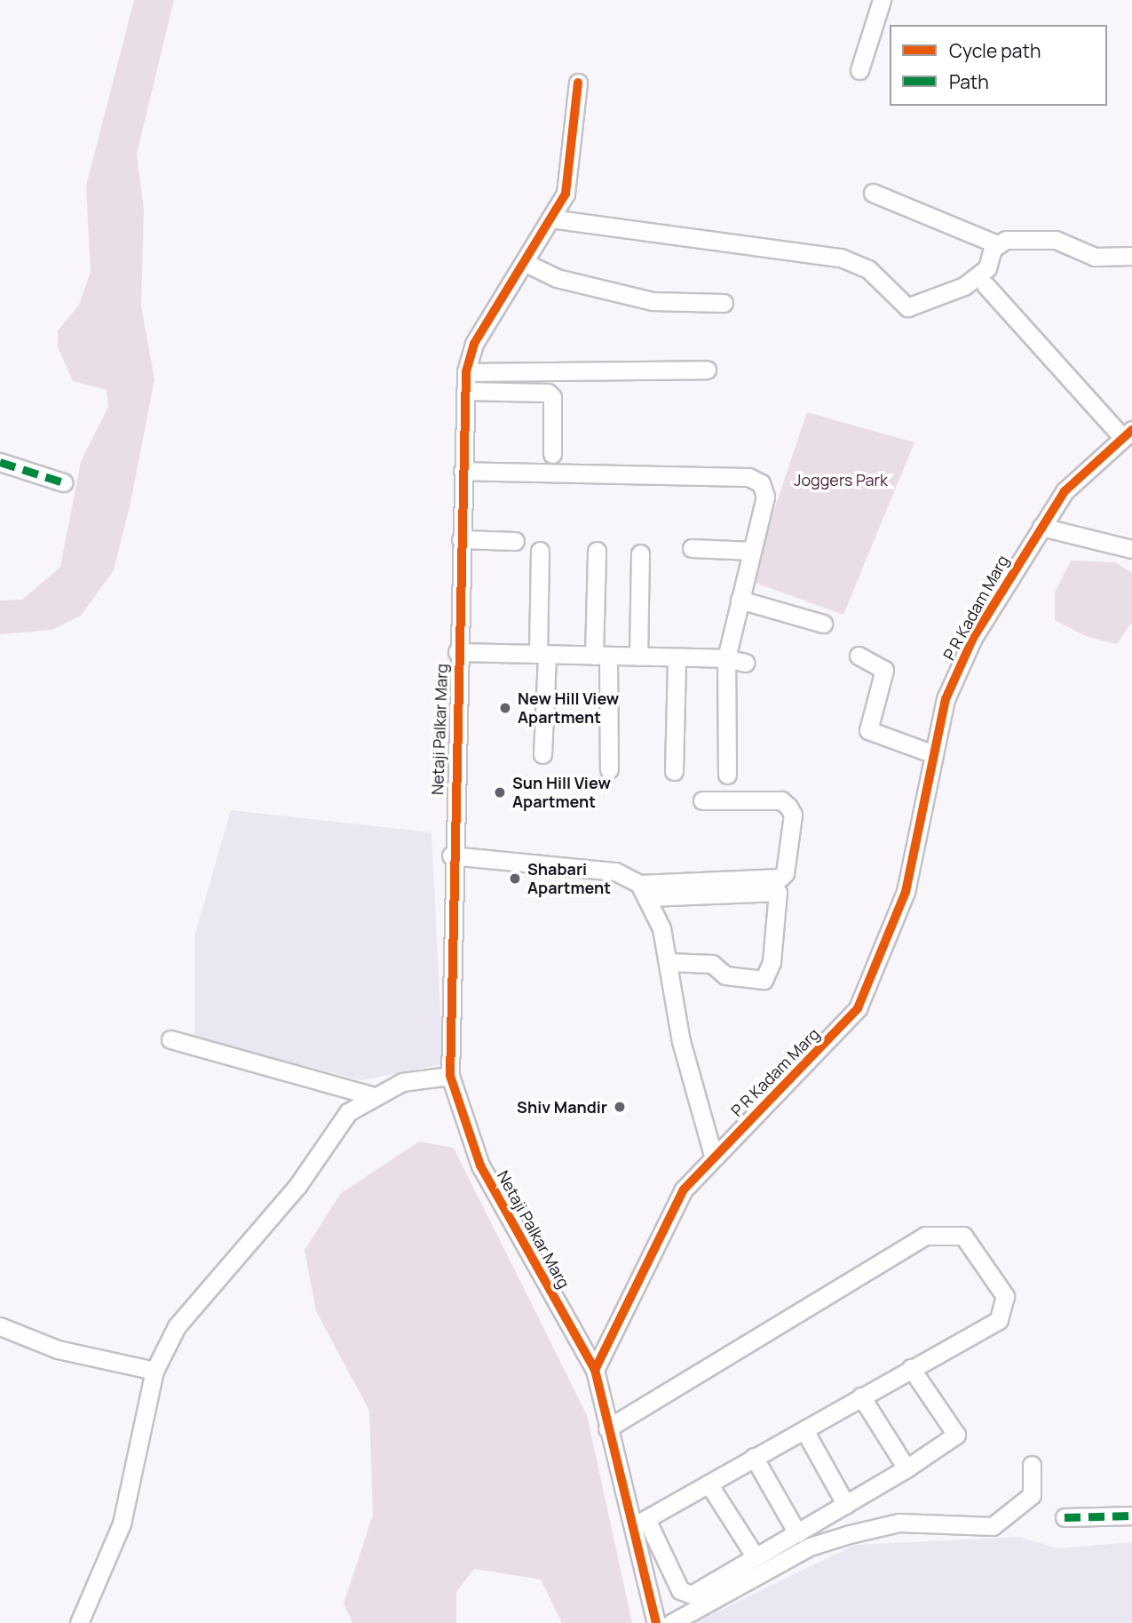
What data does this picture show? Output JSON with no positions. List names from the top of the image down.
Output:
{
  "streets": {
    "street": ["P R Kadam Marg", "Netaji Palkar Marg"]
  },
  "crossings": [
    ["P R Kadam Marg", "Netaji Palkar Marg"]
  ],
  "parks": ["Joggers Park"],
  "places": [
    "New Hill View Apartment",
    "Sun Hill View Apartment",
    "Shabari Apartment",
    "Shiv Mandir"
  ],
  "legend": ["Cycle path", "Path"]
}
